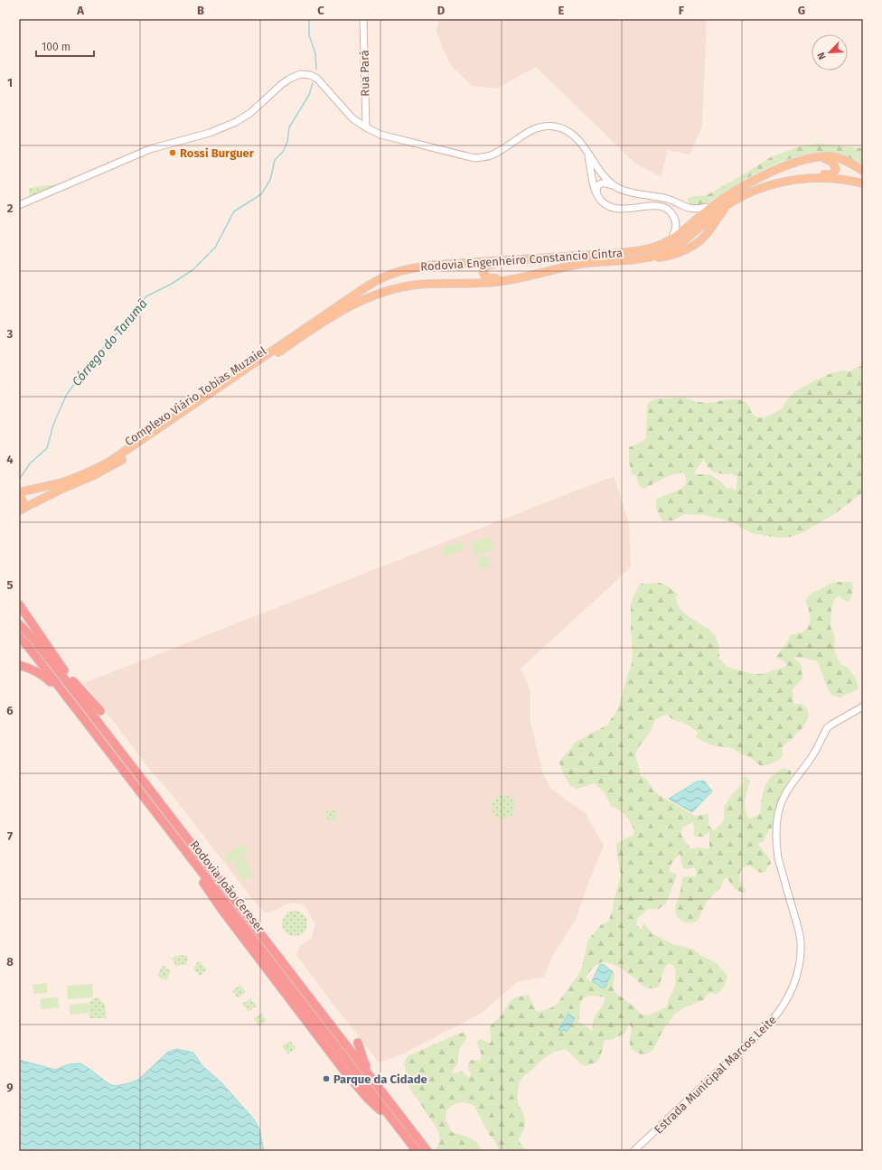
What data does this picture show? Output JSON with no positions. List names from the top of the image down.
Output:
{
  "streets": {
    "highway": ["Rodovia João Cereser"],
    "main road": [
      "Rua Pará",
      "Rodovia Engenheiro Constancio Cintra",
      "Complexo Viário Tobias Muzaiel",
      "Estrada Municipal Marcos Leite"
    ]
  },
  "crossings": [
    ["Rodovia Engenheiro Constancio Cintra", "Complexo Viário Tobias Muzaiel"]
  ],
  "water": ["Córrego do Tarumã"],
  "places": ["Rossi Burguer", "Parque da Cidade"],
  "scale_bar": "100 m",
  "north": "bottom left",
  "grid": {
    "columns": [
      "A",
      "B",
      "C",
      "D",
      "E",
      "F",
      "G"
    ],
    "rows": [
      "1",
      "2",
      "3",
      "4",
      "5",
      "6",
      "7",
      "8",
      "9"
    ]
  }
}
